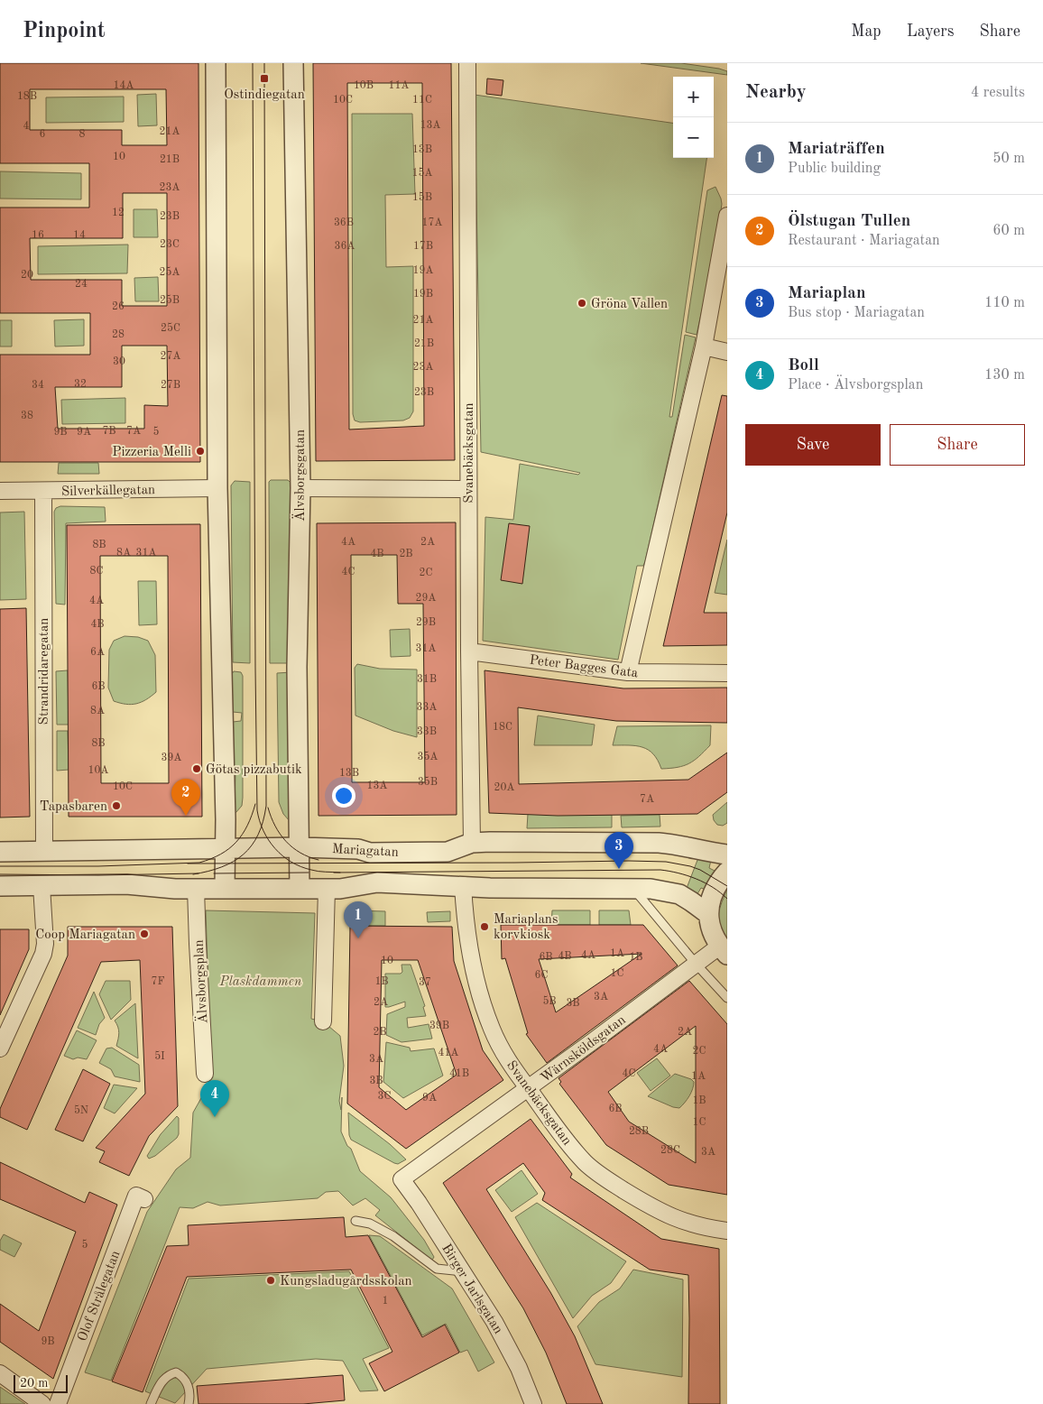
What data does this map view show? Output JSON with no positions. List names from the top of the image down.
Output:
{
  "streets": {
    "street": [
      "Svanebäcksgatan",
      "Älvsborgsgatan",
      "Silverkällegatan",
      "Peter Bagges Gata",
      "Strandridaregatan",
      "Mariagatan",
      "Älvsborgsplan",
      "Wärnsköldsgatan",
      "Birger Jarlsgatan",
      "Olof Strålegatan"
    ]
  },
  "crossings": [
    ["Svanebäcksgatan", "Peter Bagges Gata"],
    ["Svanebäcksgatan", "Mariagatan"],
    ["Svanebäcksgatan", "Wärnsköldsgatan"],
    ["Älvsborgsgatan", "Mariagatan"],
    ["Silverkällegatan", "Strandridaregatan"],
    ["Strandridaregatan", "Mariagatan"],
    ["Wärnsköldsgatan", "Birger Jarlsgatan"]
  ],
  "parks": ["Plaskdammen"],
  "places": {
    "transit": ["Ostindiegatan"],
    "other": [
      "Gröna Vallen",
      "Pizzeria Melli",
      "Götas pizzabutik",
      "Tapasbaren",
      "Mariaplans korvkiosk",
      "Coop Mariagatan",
      "Kungsladugårdsskolan"
    ]
  },
  "house_numbers": [
    "14A",
    "10B",
    "11A",
    "18B",
    "10C",
    "11C",
    "13A",
    "4",
    "21A",
    "6",
    "8",
    "13B",
    "10",
    "21B",
    "15A",
    "23A",
    "15B",
    "12",
    "23B",
    "36B",
    "17A",
    "16",
    "14",
    "23C",
    "36A",
    "17B",
    "19A",
    "25A",
    "20",
    "24",
    "19B",
    "25B",
    "26",
    "21A",
    "25C",
    "28",
    "21B",
    "27A",
    "30",
    "23A",
    "32",
    "34",
    "27B",
    "23B",
    "38",
    "7B",
    "7A",
    "9B",
    "9A",
    "5",
    "4A",
    "2A",
    "8B",
    "8A",
    "31A",
    "4B",
    "2B",
    "8C",
    "4C",
    "2C",
    "29A",
    "4A",
    "29B",
    "4B",
    "31A",
    "6A",
    "31B",
    "6B",
    "33A",
    "8A",
    "18C",
    "33B",
    "8B",
    "35A",
    "39A",
    "10A",
    "13B",
    "35B",
    "13A",
    "10C",
    "20A",
    "7A",
    "1A",
    "4A",
    "4B",
    "6B",
    "1B",
    "10",
    "1C",
    "6C",
    "7F",
    "1B",
    "37",
    "3A",
    "5B",
    "2A",
    "3B",
    "39B",
    "2B",
    "2A",
    "4A",
    "2C",
    "41A",
    "5I",
    "3A",
    "41B",
    "4C",
    "1A",
    "3B",
    "3C",
    "9A",
    "1B",
    "6B",
    "5N",
    "1C",
    "28B",
    "28C",
    "3A",
    "5",
    "1",
    "9B"
  ],
  "scale_bar": "20 m",
  "page": {
    "header": "Pinpoint",
    "nav": ["Map", "Layers", "Share"],
    "heading": ["Nearby", "4 results"],
    "map_buttons": ["+", "−"],
    "list": [
      {
        "mark": "1",
        "name": "Mariaträffen",
        "note": "Public building",
        "value": "50 m"
      },
      {
        "mark": "2",
        "name": "Ölstugan Tullen",
        "note": "Restaurant · Mariagatan",
        "value": "60 m"
      },
      {
        "mark": "3",
        "name": "Mariaplan",
        "note": "Bus stop · Mariagatan",
        "value": "110 m"
      },
      {
        "mark": "4",
        "name": "Boll",
        "note": "Place · Älvsborgsplan",
        "value": "130 m"
      }
    ],
    "buttons": ["Save", "Share"],
    "pins": [
      "2",
      "3",
      "1",
      "4"
    ],
    "scale": "20 m"
  }
}
